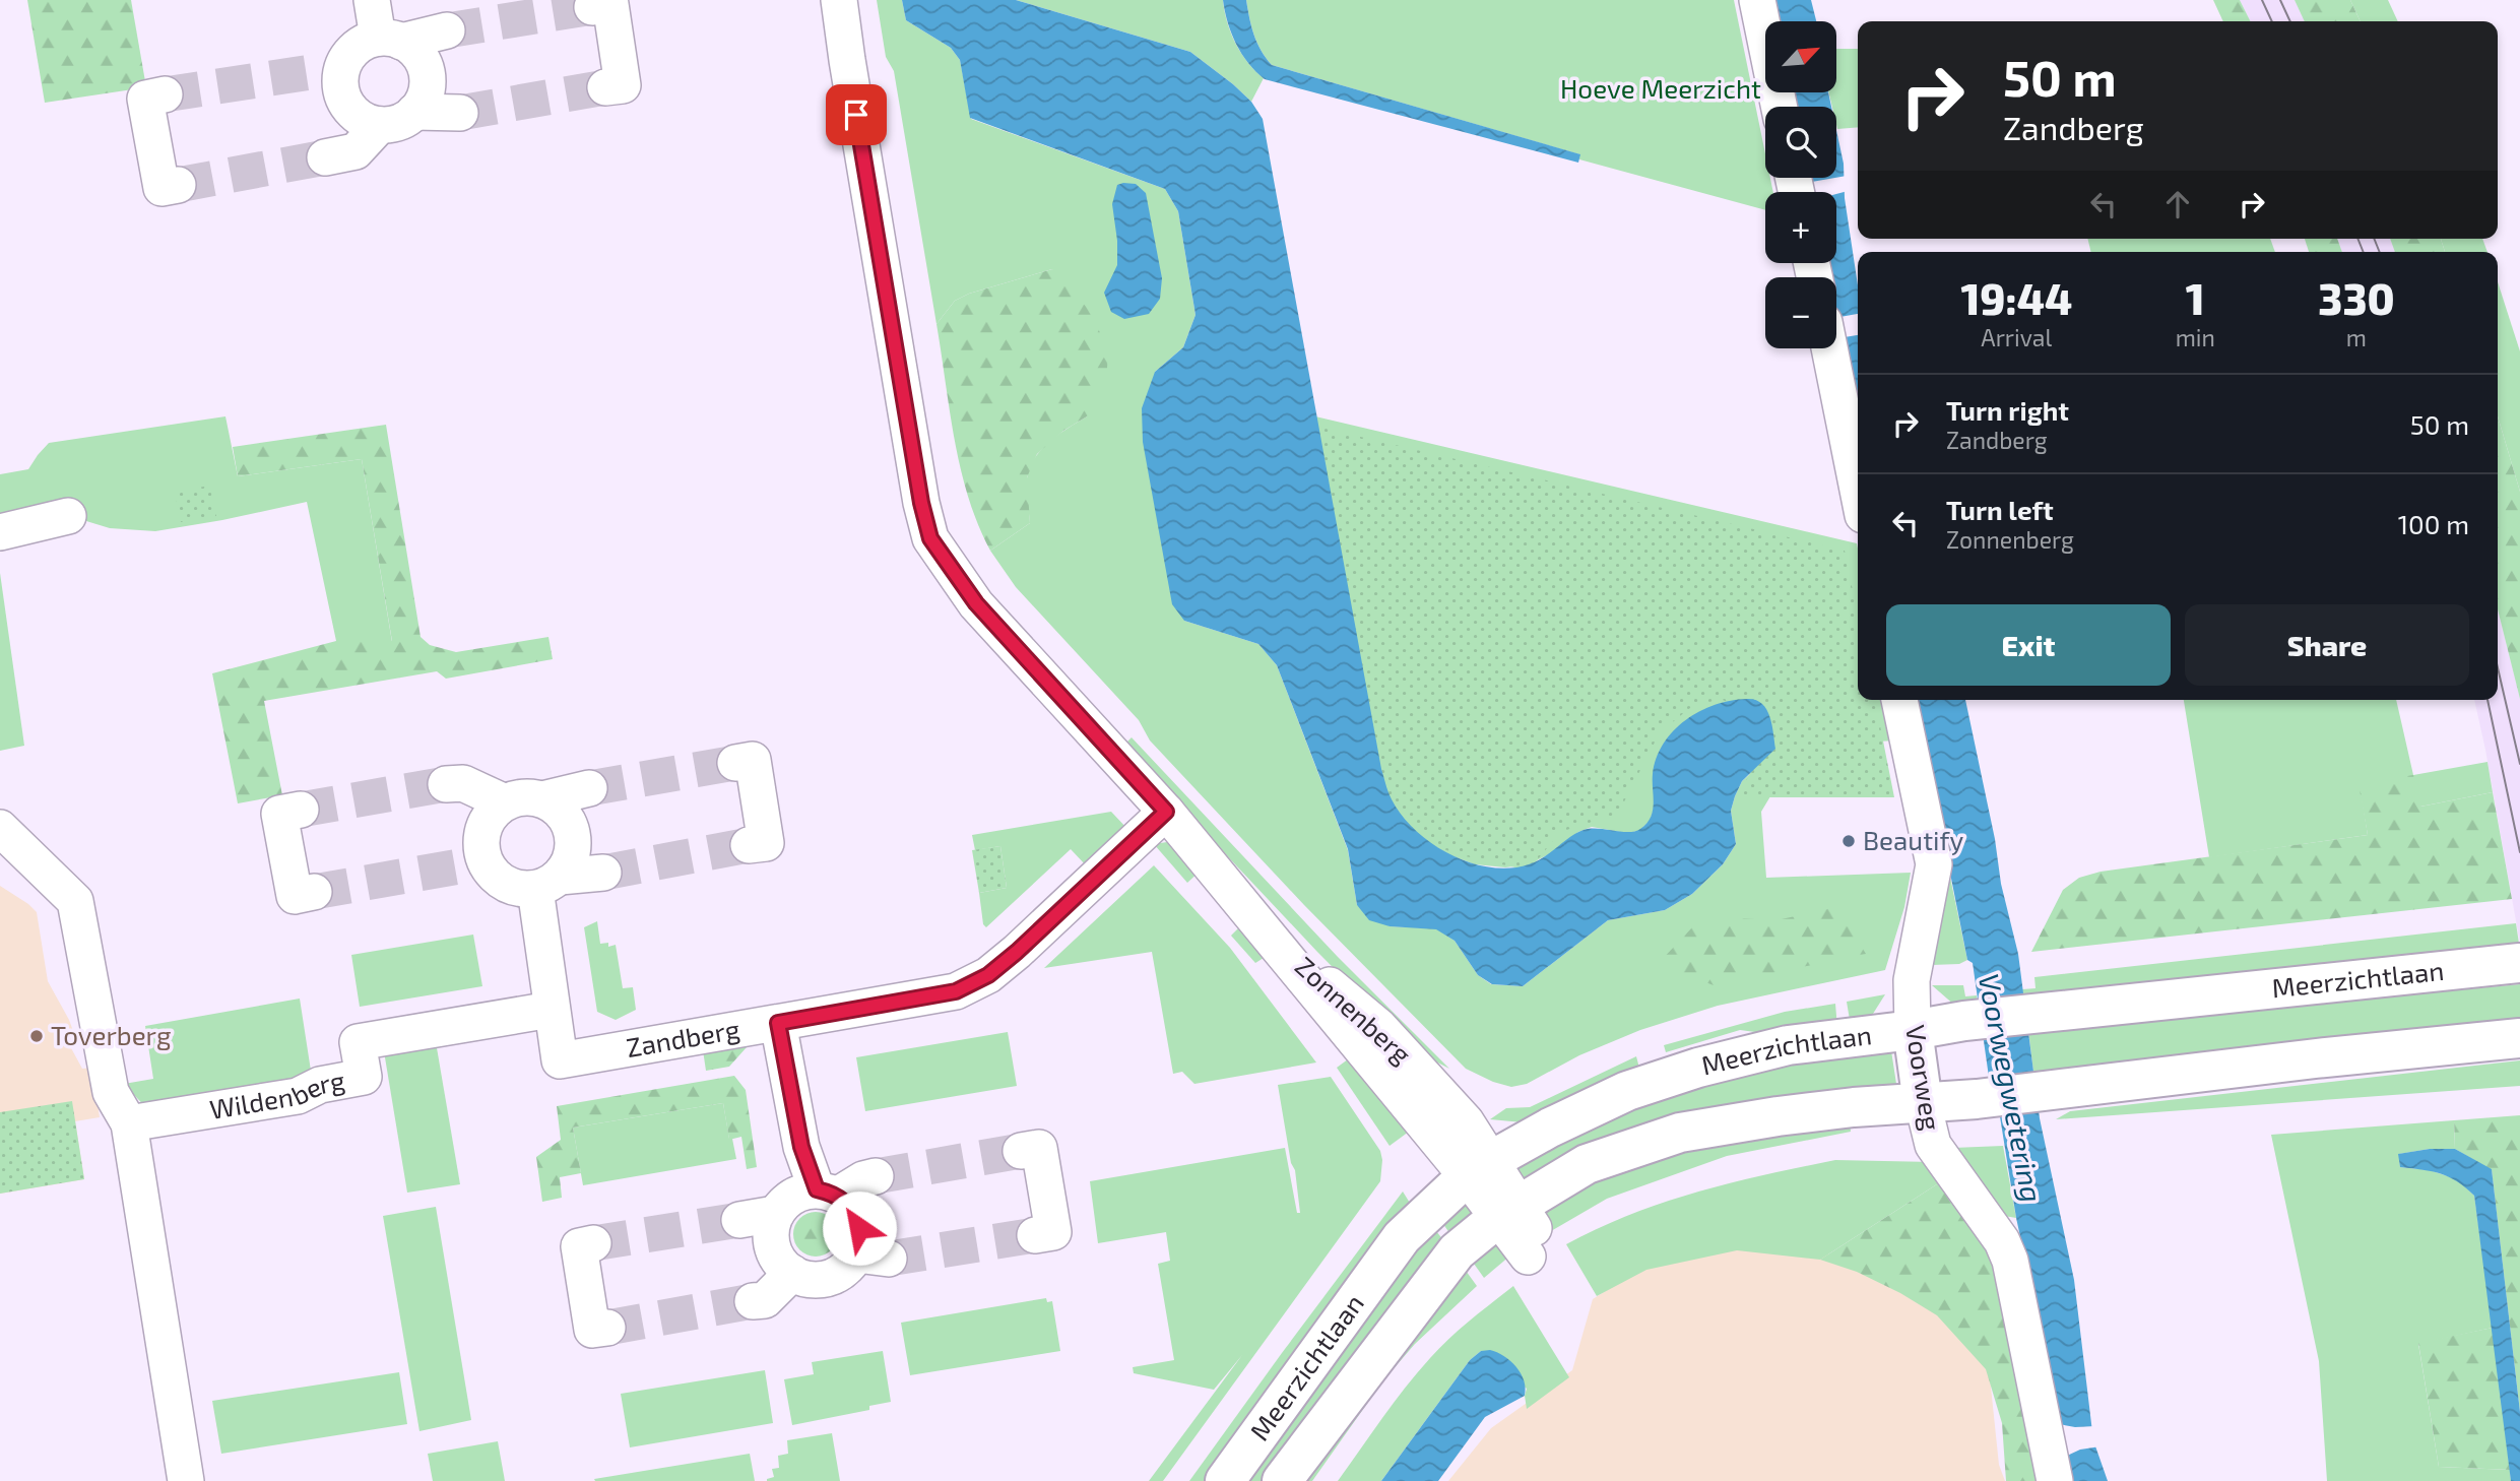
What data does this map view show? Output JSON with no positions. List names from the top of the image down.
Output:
{
  "streets": {
    "street": [
      "Meerzichtlaan",
      "Zonnenberg",
      "Zandberg",
      "Voorweg",
      "Wildenberg"
    ]
  },
  "crossings": [
    ["Meerzichtlaan", "Zonnenberg"],
    ["Meerzichtlaan", "Voorweg"],
    ["Zonnenberg", "Zandberg"],
    ["Zandberg", "Wildenberg"]
  ],
  "water": ["Voorwegwetering"],
  "parks": ["Hoeve Meerzicht"],
  "places": ["Beautify", "Toverberg"],
  "north": "top right",
  "page": {
    "map_buttons": ["+", "−"],
    "turn": ["50 m", "Zandberg"],
    "eta": [
      "19:44",
      "Arrival",
      "1",
      "min",
      "330",
      "m"
    ],
    "list": [
      {
        "name": "Turn right",
        "note": "Zandberg",
        "value": "50 m"
      },
      {
        "name": "Turn left",
        "note": "Zonnenberg",
        "value": "100 m"
      }
    ],
    "buttons": ["Exit", "Share"]
  }
}
